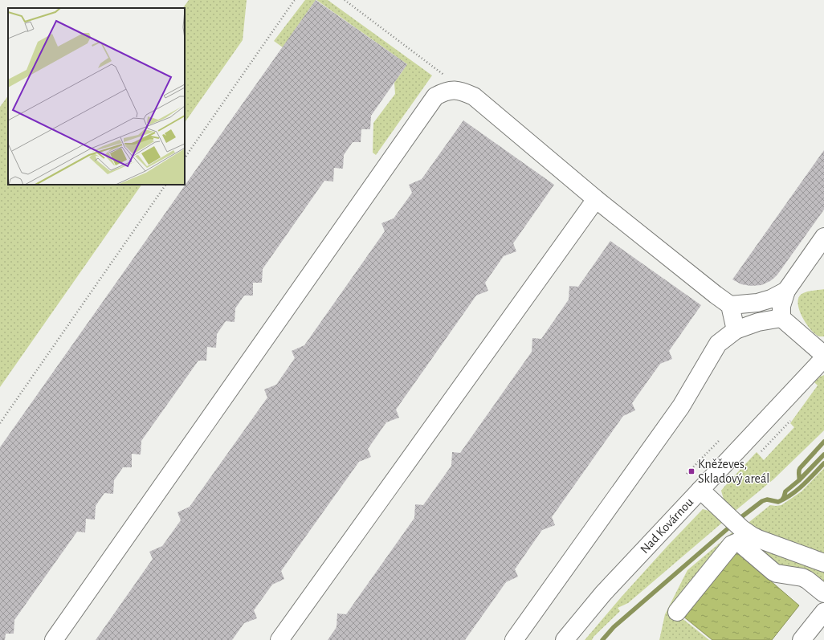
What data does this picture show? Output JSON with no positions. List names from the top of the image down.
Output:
{
  "streets": {
    "street": ["Nad Kovárnou"]
  },
  "places": {
    "transit": ["Kněževes, Skladový areál"]
  }
}
